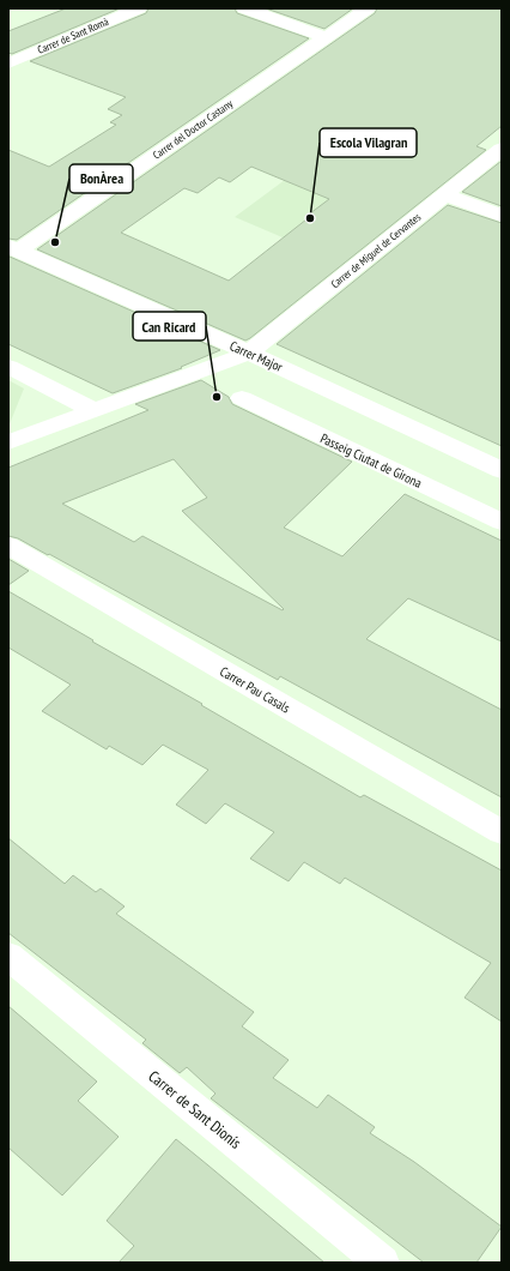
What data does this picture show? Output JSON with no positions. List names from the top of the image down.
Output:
{
  "streets": {
    "street": [
      "Carrer de Sant Romà",
      "Carrer del Doctor Castany",
      "Carrer de Miguel de Cervantes",
      "Carrer Major",
      "Passeig Ciutat de Girona",
      "Carrer Pau Casals",
      "Carrer de Sant Dionís"
    ]
  },
  "crossings": [
    ["Carrer del Doctor Castany", "Carrer Major"],
    ["Carrer de Miguel de Cervantes", "Carrer Major"]
  ],
  "places": ["Escola Vilagran", "BonÀrea", "Can Ricard"]
}
